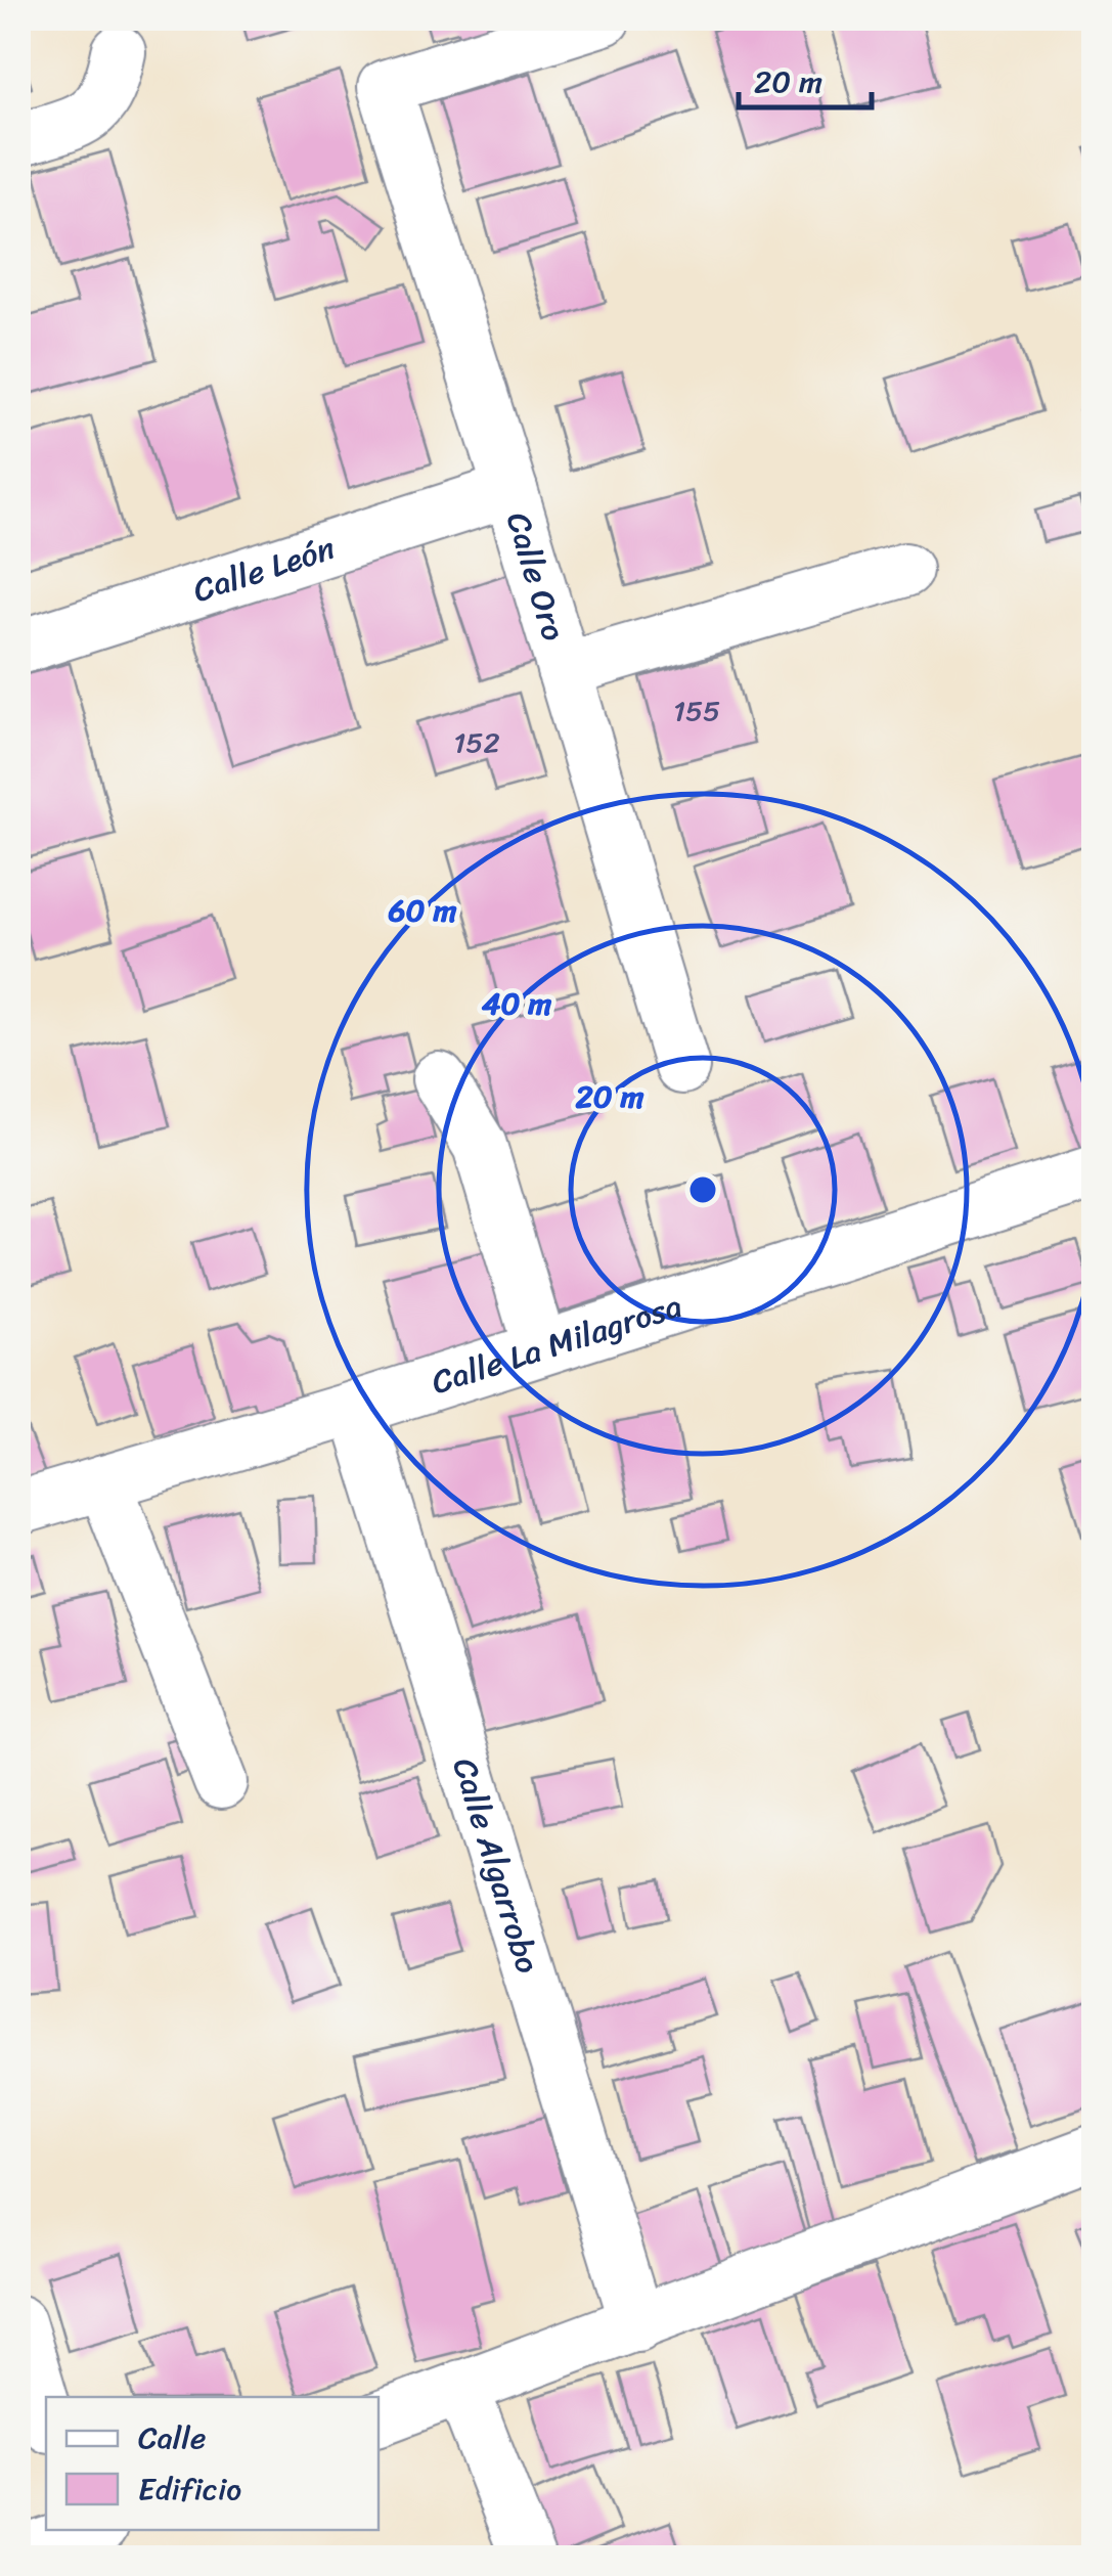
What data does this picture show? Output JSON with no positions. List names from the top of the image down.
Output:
{
  "streets": {
    "street": [
      "Calle León",
      "Calle Oro",
      "Calle La Milagrosa",
      "Calle Algarrobo"
    ]
  },
  "crossings": [
    ["Calle León", "Calle Oro"],
    ["Calle La Milagrosa", "Calle Algarrobo"]
  ],
  "house_numbers": ["155", "152"],
  "legend": ["Calle", "Edificio"],
  "scale_bar": "20 m",
  "rings": ["60 m", "40 m", "20 m"]
}
